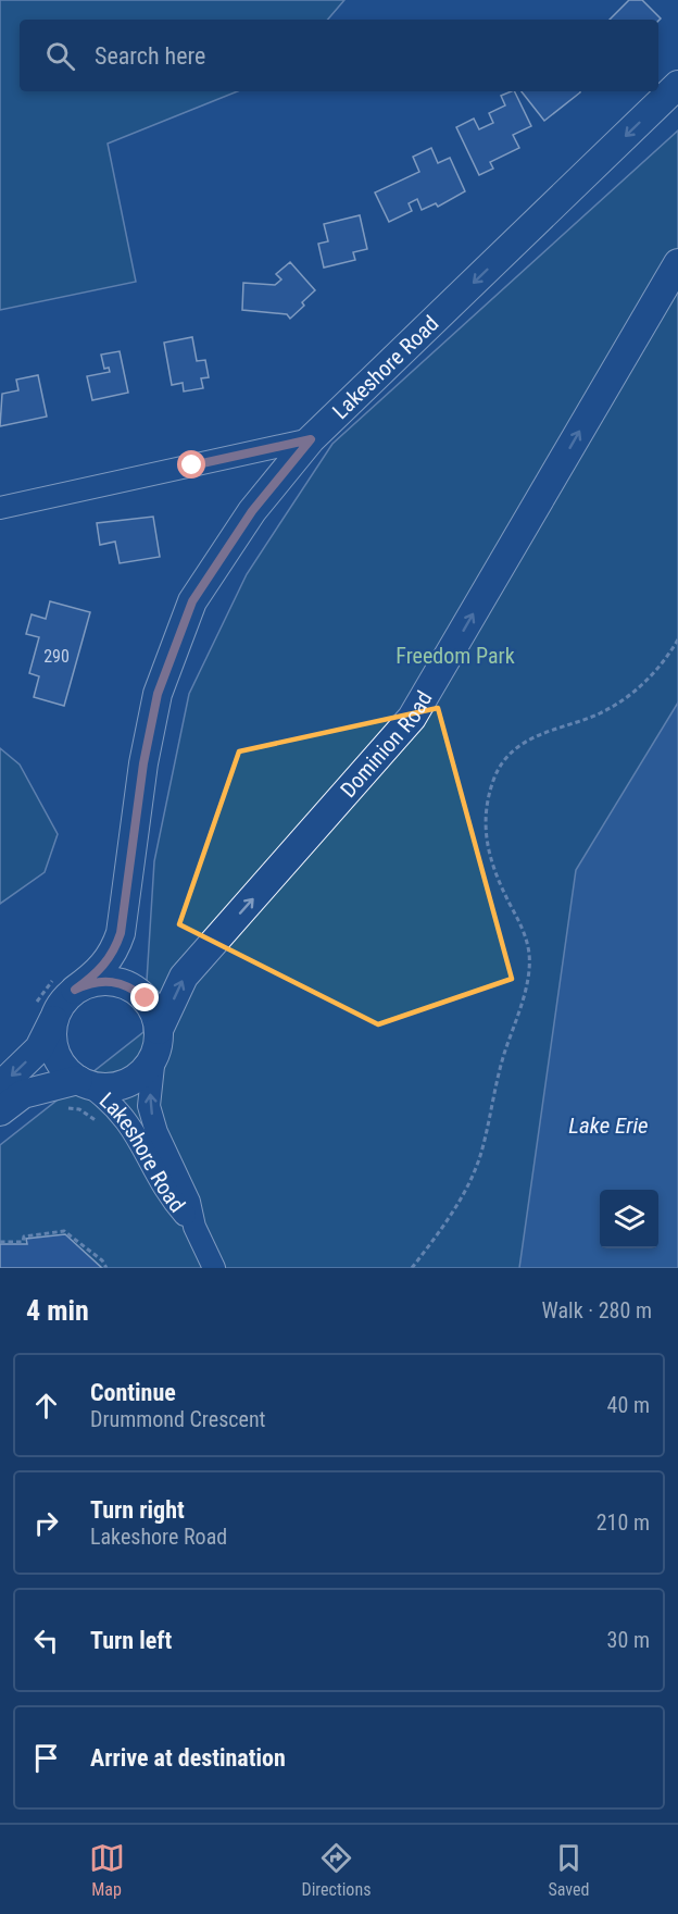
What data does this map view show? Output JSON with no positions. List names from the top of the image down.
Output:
{
  "streets": {
    "main road": ["Lakeshore Road", "Dominion Road"]
  },
  "crossings": [
    ["Lakeshore Road", "Dominion Road"]
  ],
  "one_way": ["Dominion Road"],
  "water": ["Lake Erie"],
  "parks": ["Freedom Park"],
  "house_numbers": ["290"],
  "page": {
    "search": "Search here",
    "heading": ["4 min", "Walk · 280 m"],
    "list": [
      ["Continue", "Drummond Crescent", "40 m"],
      ["Turn right", "Lakeshore Road", "210 m"],
      ["Turn left", "30 m"],
      "Arrive at destination"
    ],
    "nav": ["Map", "Directions", "Saved"]
  }
}
